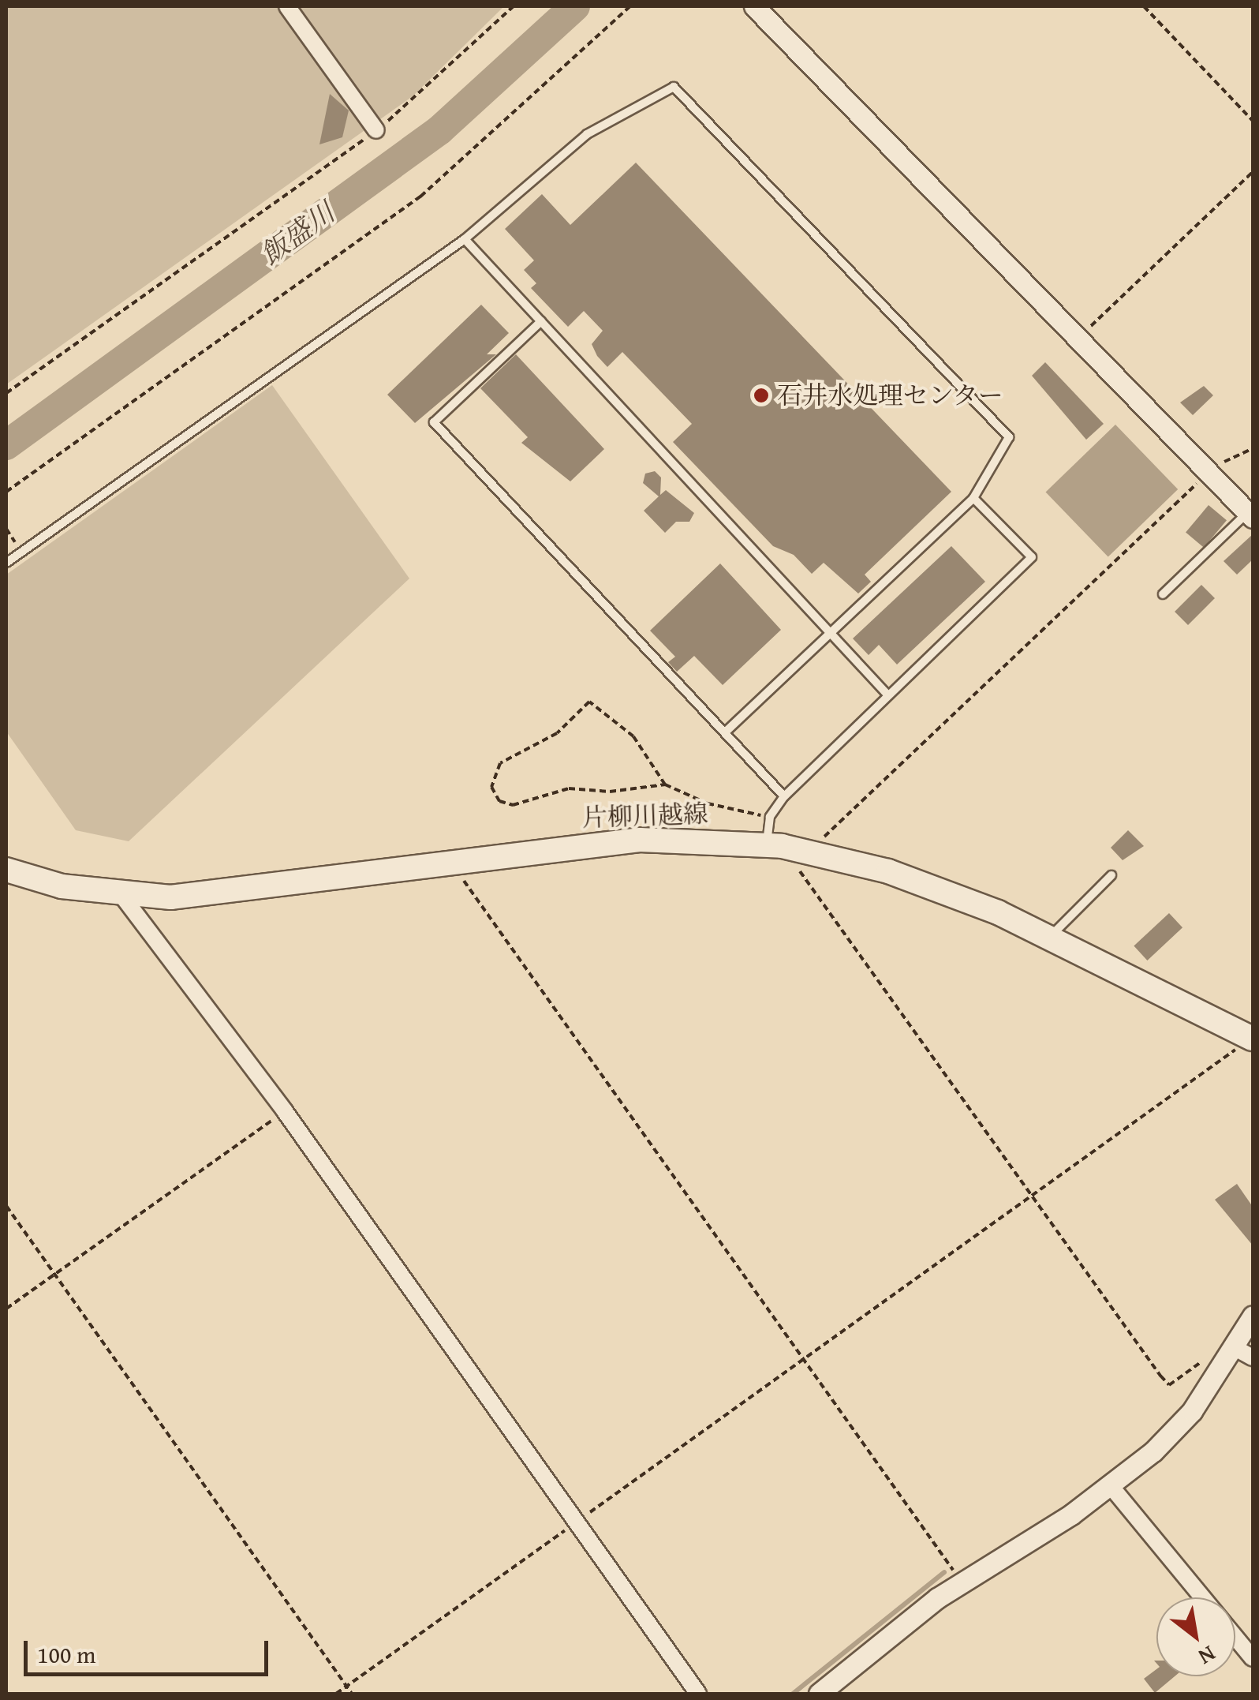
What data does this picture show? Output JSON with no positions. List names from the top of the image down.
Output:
{
  "streets": {
    "main road": ["片柳川越線"]
  },
  "water": ["飯盛川"],
  "places": ["石井水処理センター"],
  "scale_bar": "100 m",
  "north": "bottom right"
}
